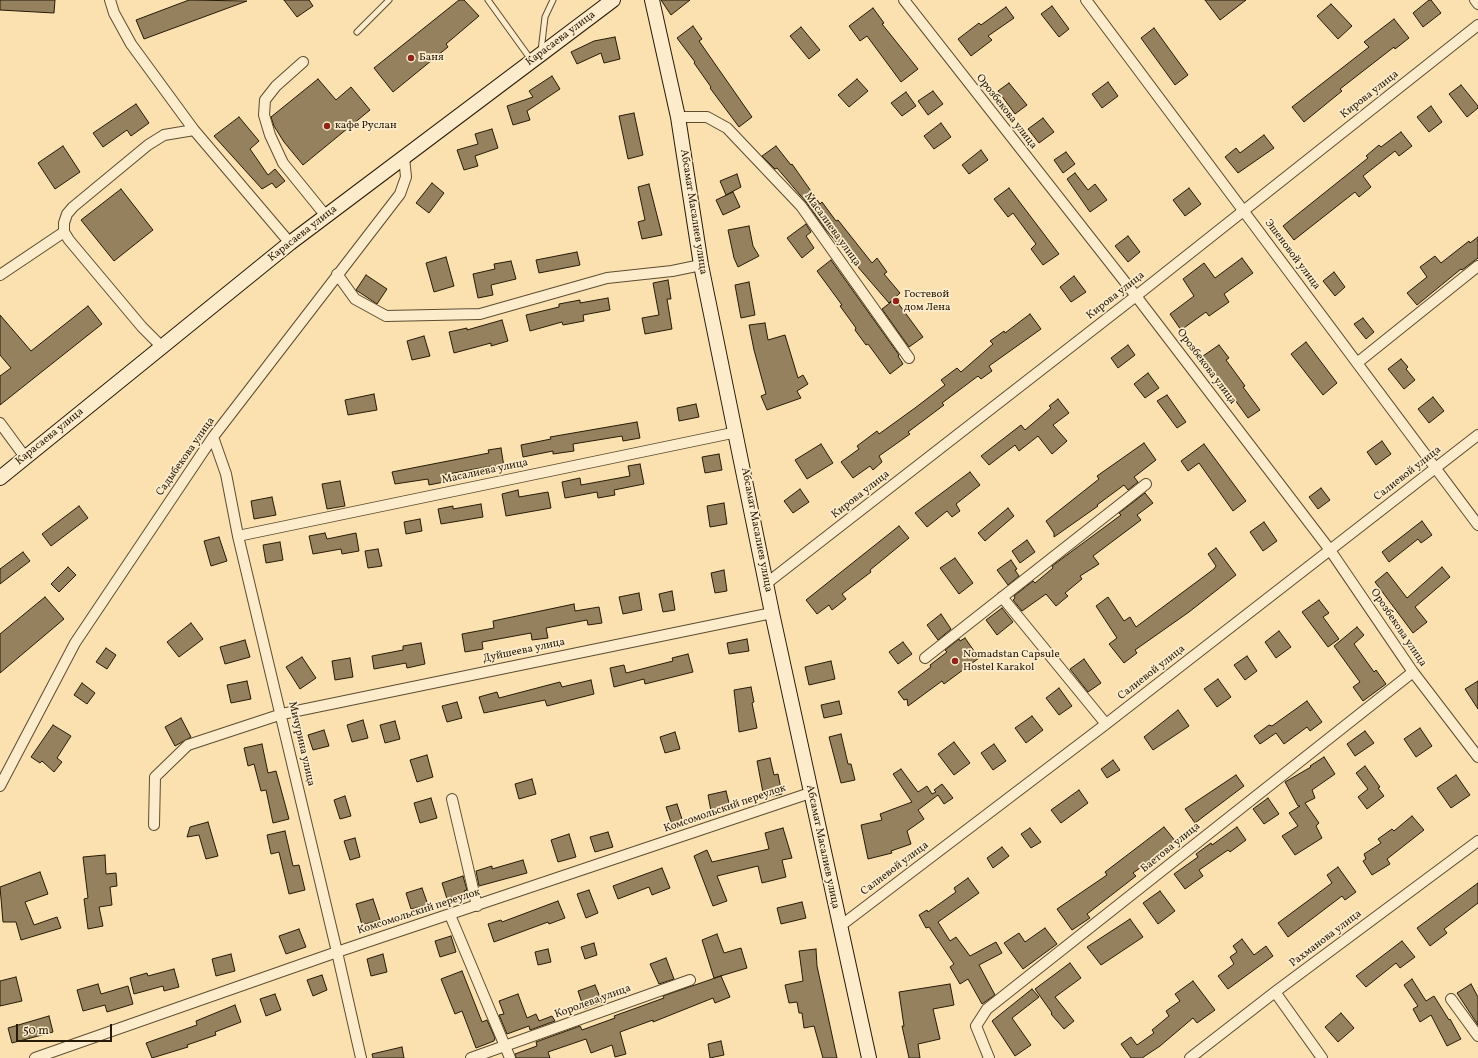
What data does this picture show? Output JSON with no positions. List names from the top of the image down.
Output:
{
  "streets": {
    "street": [
      "Карасаева улица",
      "Кирова улица",
      "Орозбекова улица",
      "Абсамат Масалиев улица",
      "Масалиева улица",
      "Эшеновой улица",
      "Садыбекова улица",
      "Салиевой улица",
      "Дуйшеева улица",
      "Мичурина улица",
      "Комсомольский переулок",
      "Баетова улица",
      "Рахманова улица",
      "Королева улица"
    ]
  },
  "crossings": [
    ["Карасаева улица", "Садыбекова улица"],
    ["Кирова улица", "Орозбекова улица"],
    ["Кирова улица", "Абсамат Масалиев улица"],
    ["Кирова улица", "Эшеновой улица"],
    ["Орозбекова улица", "Салиевой улица"],
    ["Орозбекова улица", "Баетова улица"],
    ["Абсамат Масалиев улица", "Масалиева улица"],
    ["Абсамат Масалиев улица", "Салиевой улица"],
    ["Абсамат Масалиев улица", "Дуйшеева улица"],
    ["Абсамат Масалиев улица", "Комсомольский переулок"],
    ["Масалиева улица", "Мичурина улица"],
    ["Эшеновой улица", "Салиевой улица"],
    ["Садыбекова улица", "Мичурина улица"],
    ["Дуйшеева улица", "Мичурина улица"],
    ["Мичурина улица", "Комсомольский переулок"]
  ],
  "places": [
    "Баня",
    "кафе Руслан",
    "Гостевой дом Лена",
    "Nomadstan Capsule Hostel Karakol"
  ],
  "scale_bar": "50 m"
}
